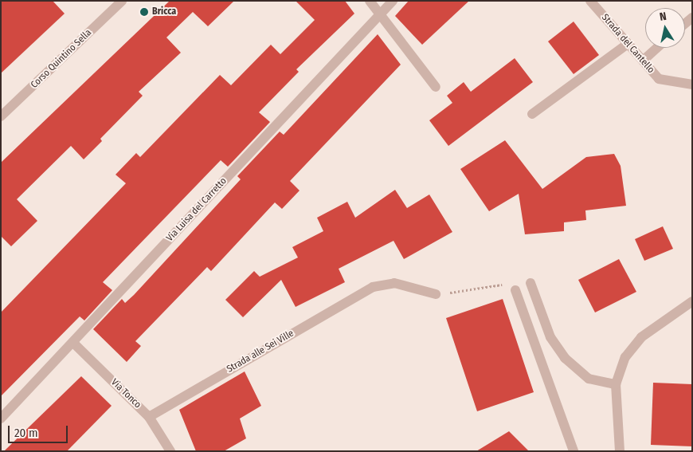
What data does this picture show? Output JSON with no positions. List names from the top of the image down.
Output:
{
  "streets": {
    "street": [
      "Strada del Cantello",
      "Corso Quintino Sella",
      "Via Luisa del Carretto",
      "Strada alle Sei Ville",
      "Via Tonco"
    ]
  },
  "crossings": [
    ["Via Luisa del Carretto", "Via Tonco"],
    ["Strada alle Sei Ville", "Via Tonco"]
  ],
  "places": ["Bricca"],
  "scale_bar": "20 m",
  "north": "top"
}
